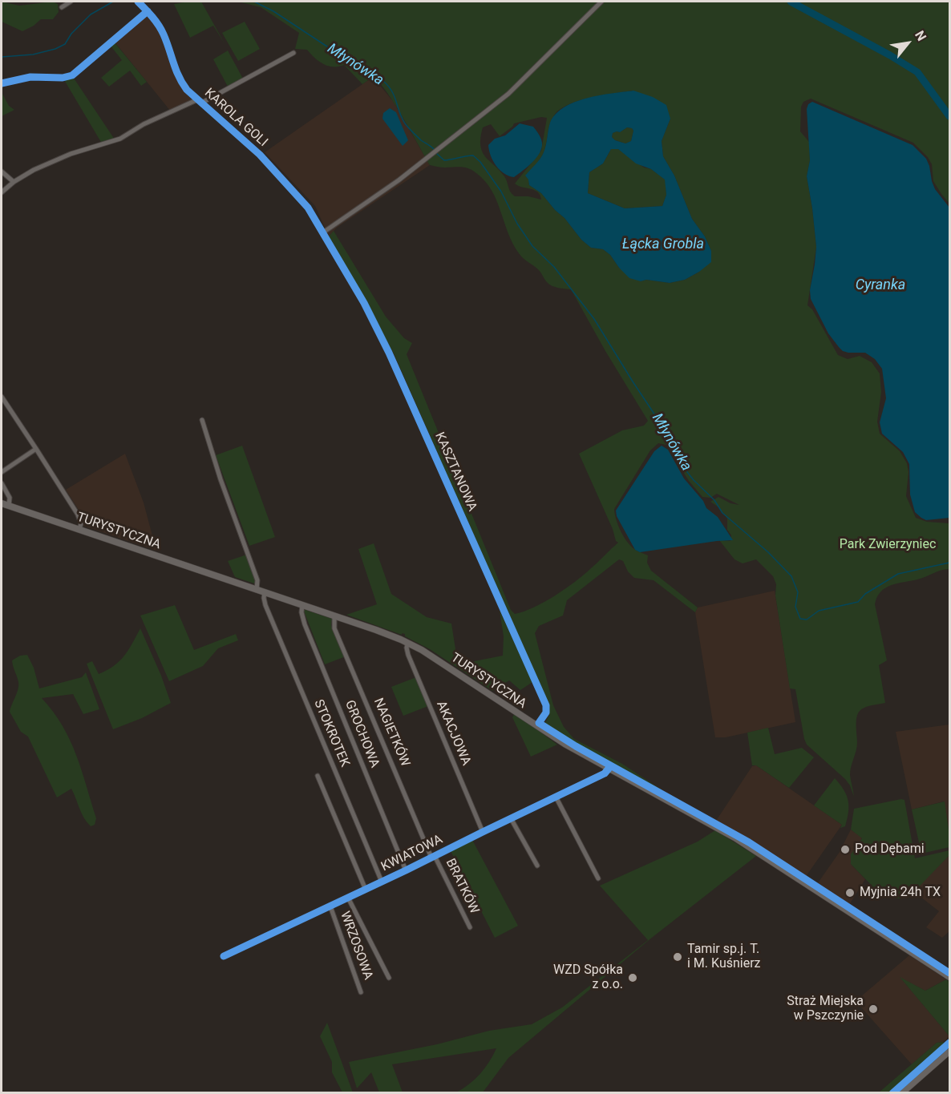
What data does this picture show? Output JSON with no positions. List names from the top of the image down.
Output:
{
  "streets": {
    "main road": ["TURYSTYCZNA"],
    "street": [
      "KAROLA GOLI",
      "KASZTANOWA",
      "NAGIETKÓW",
      "STOKROTEK",
      "AKACJOWA",
      "GROCHOWA",
      "KWIATOWA",
      "BRATKÓW",
      "WRZOSOWA"
    ]
  },
  "crossings": [
    ["KAROLA GOLI", "KASZTANOWA"],
    ["KASZTANOWA", "TURYSTYCZNA"],
    ["TURYSTYCZNA", "NAGIETKÓW"],
    ["TURYSTYCZNA", "STOKROTEK"],
    ["TURYSTYCZNA", "AKACJOWA"],
    ["TURYSTYCZNA", "GROCHOWA"],
    ["TURYSTYCZNA", "KWIATOWA"],
    ["NAGIETKÓW", "KWIATOWA"],
    ["NAGIETKÓW", "BRATKÓW"],
    ["STOKROTEK", "KWIATOWA"],
    ["AKACJOWA", "KWIATOWA"],
    ["GROCHOWA", "KWIATOWA"],
    ["KWIATOWA", "BRATKÓW"],
    ["KWIATOWA", "WRZOSOWA"]
  ],
  "water": ["Młynówka", "Łącka Grobla", "Cyranka"],
  "parks": ["Park Zwierzyniec"],
  "places": [
    "Pod Dębami",
    "Myjnia 24h TX",
    "Tamir sp.j. T. i M. Kuśnierz",
    "WZD Spółka z o.o.",
    "Straż Miejska w Pszczynie"
  ],
  "north": "top right"
}
